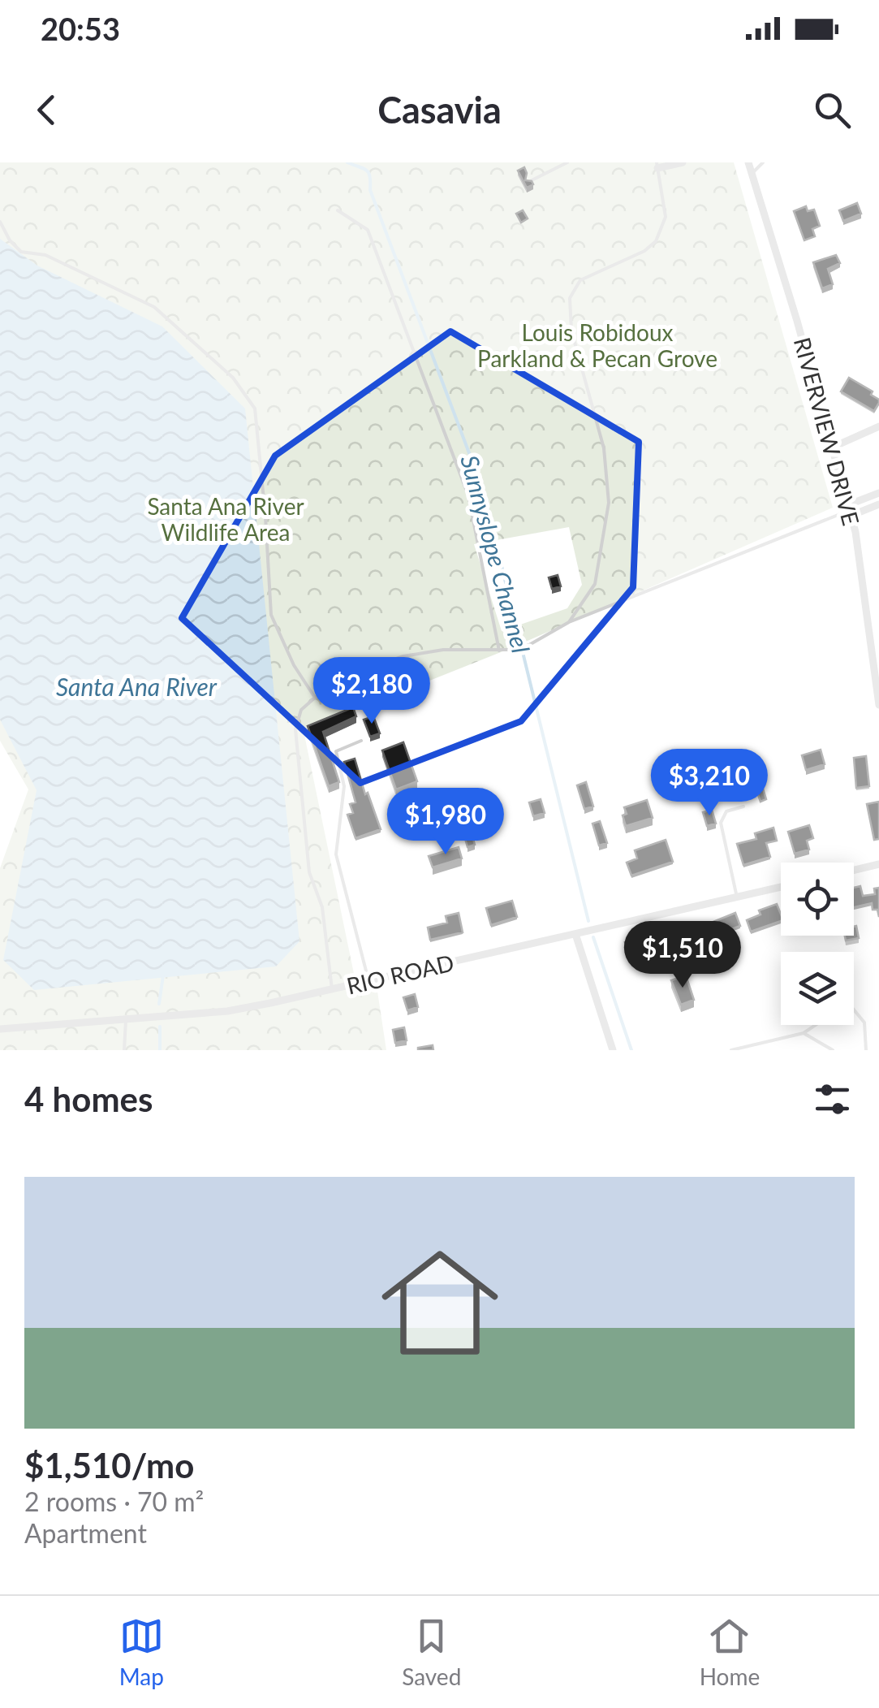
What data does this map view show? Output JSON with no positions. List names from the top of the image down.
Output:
{
  "streets": {
    "street": ["RIVERVIEW DRIVE", "RIO ROAD"]
  },
  "water": ["Sunnyslope Channel", "Santa Ana River"],
  "parks": ["Louis Robidoux Parkland & Pecan Grove", "Santa Ana River Wildlife Area"],
  "page": {
    "status": "20:53",
    "header": "Casavia",
    "price": [
      "$2,180",
      "$3,210",
      "$1,980",
      "$1,510"
    ],
    "heading": "4 homes",
    "list": [
      {
        "name": "$1,510/mo",
        "note": "2 rooms · 70 m² · Apartment"
      }
    ],
    "tabs": ["Map", "Saved", "Home"]
  }
}
